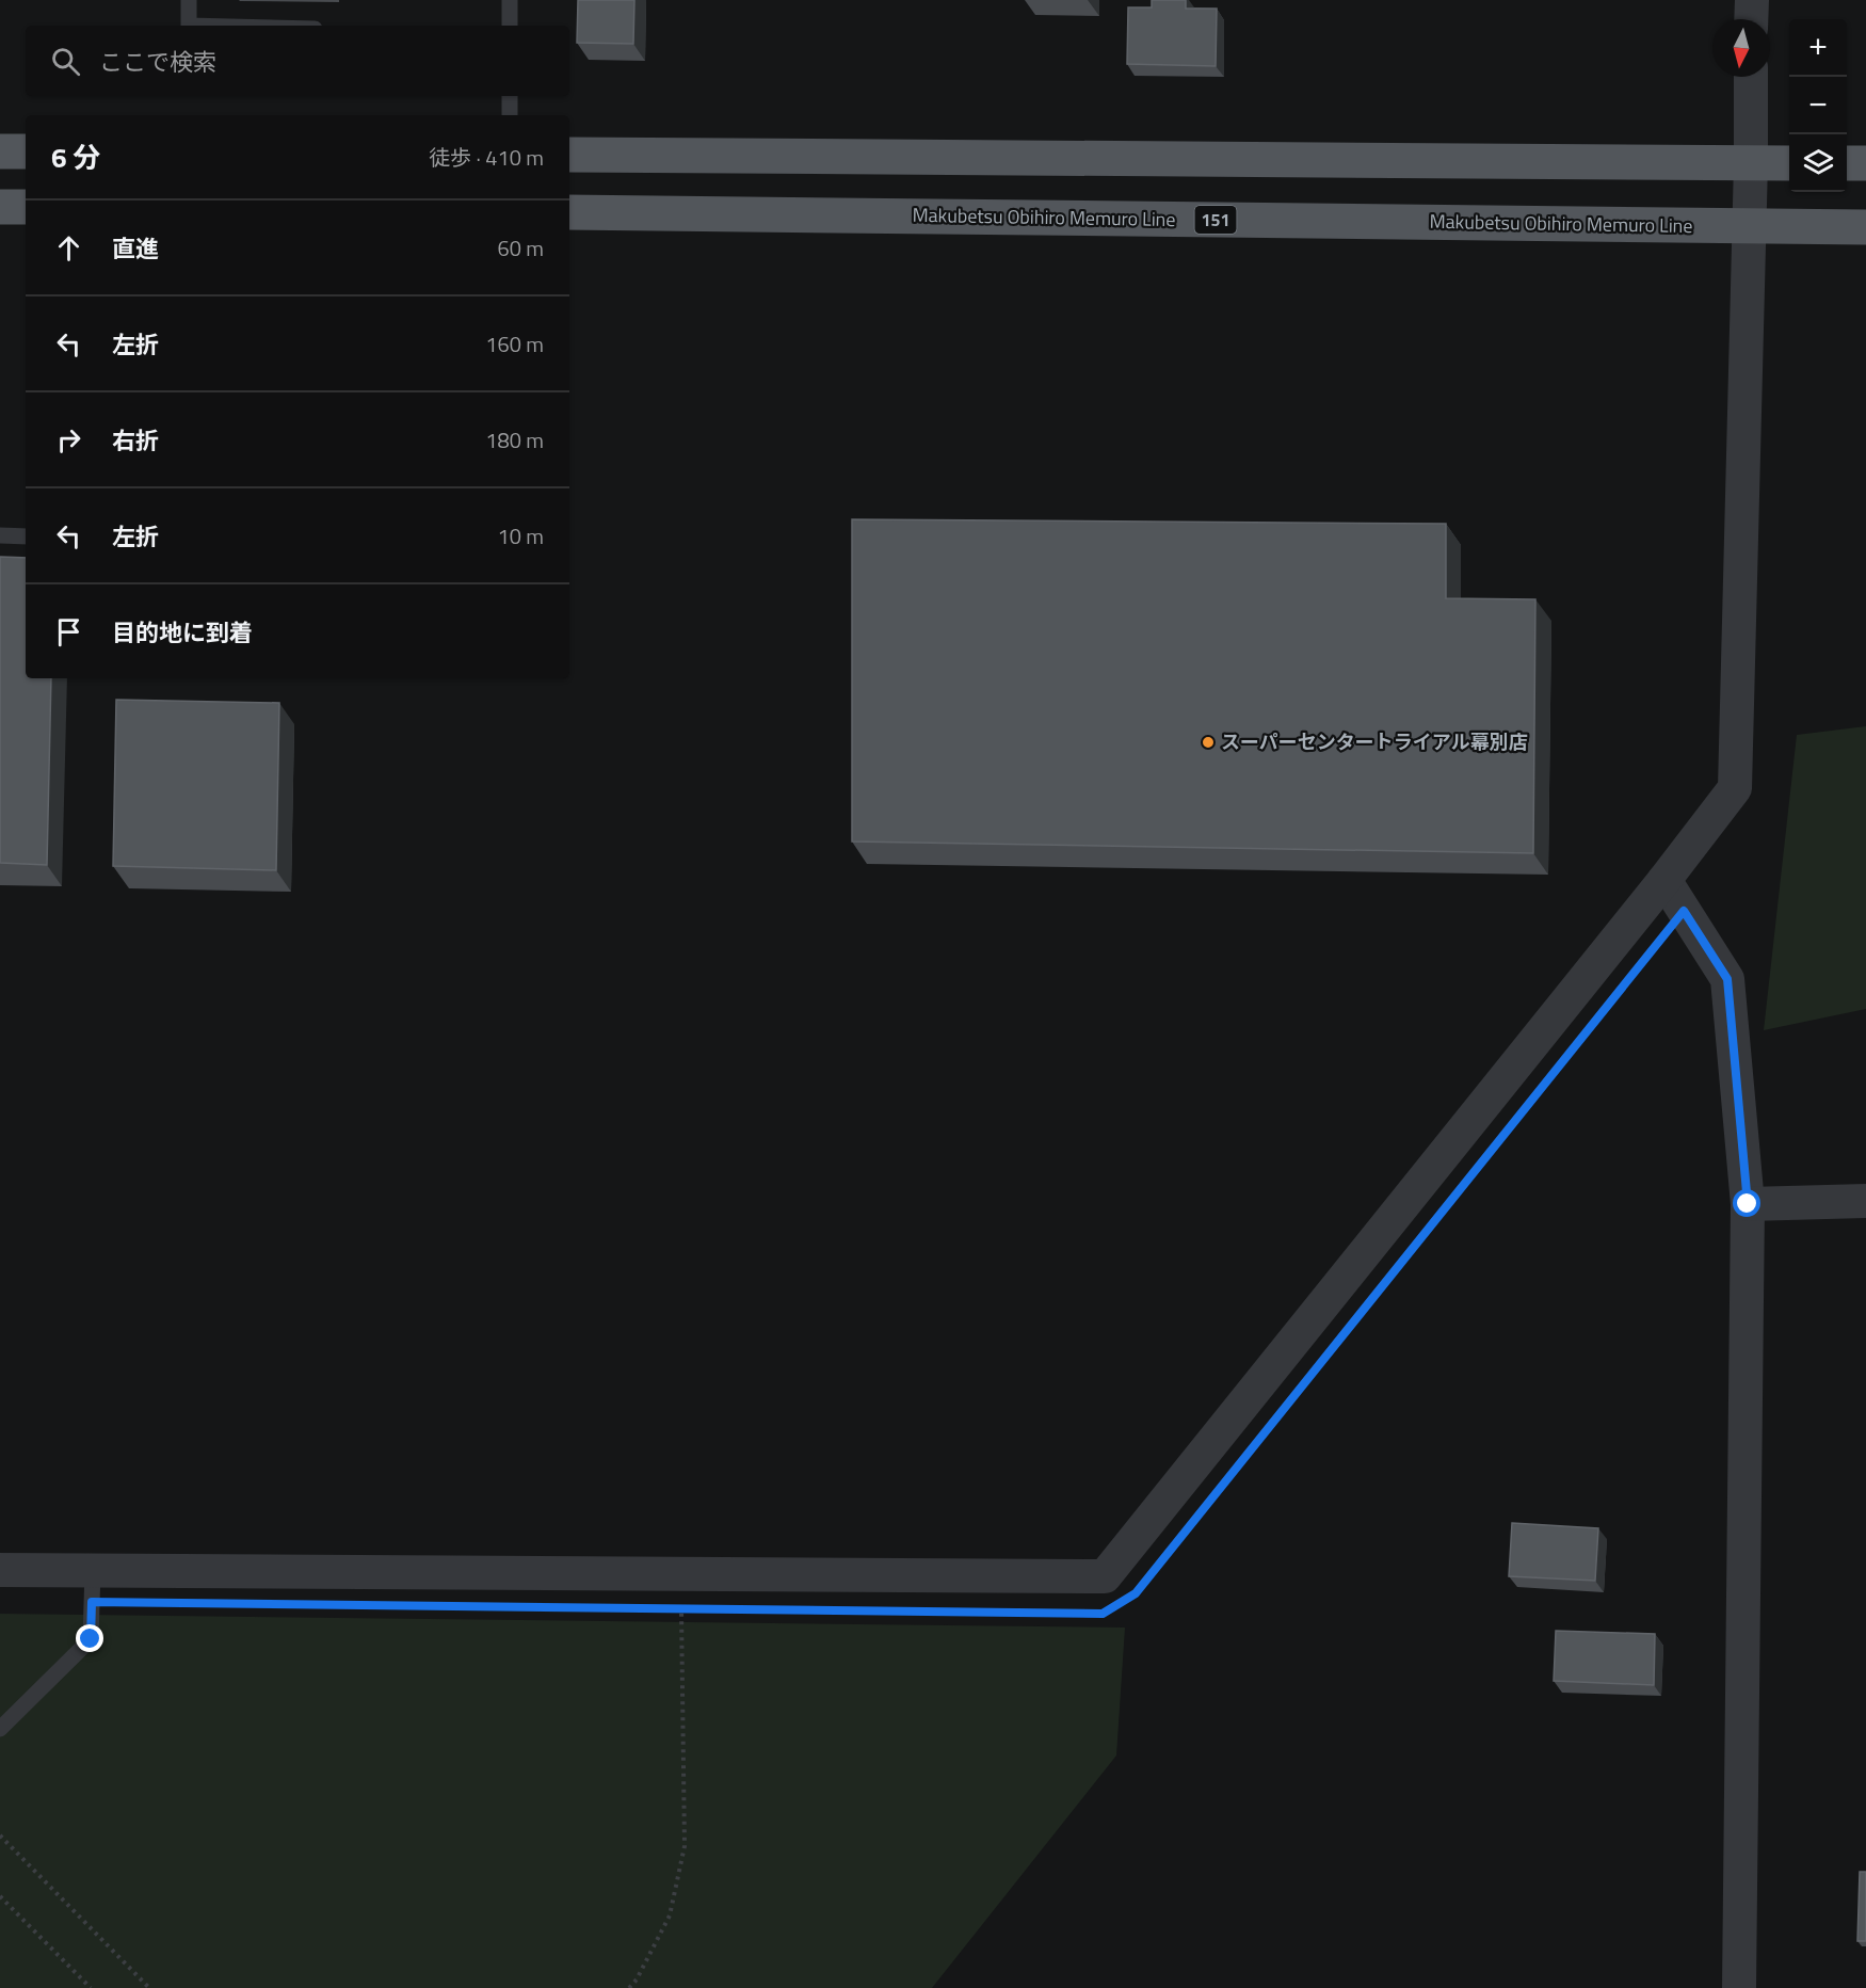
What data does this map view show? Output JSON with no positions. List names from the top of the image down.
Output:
{
  "streets": {
    "main road": ["Makubetsu Obihiro Memuro Line", "151"]
  },
  "places": ["スーパーセンタートライアル幕別店"],
  "north": "bottom",
  "page": {
    "map_buttons": ["+", "−"],
    "search": "ここで検索",
    "heading": ["6 分", "徒歩 · 410 m"],
    "list": [
      ["直進", "60 m"],
      ["左折", "160 m"],
      ["右折", "180 m"],
      ["左折", "10 m"],
      "目的地に到着"
    ]
  }
}
